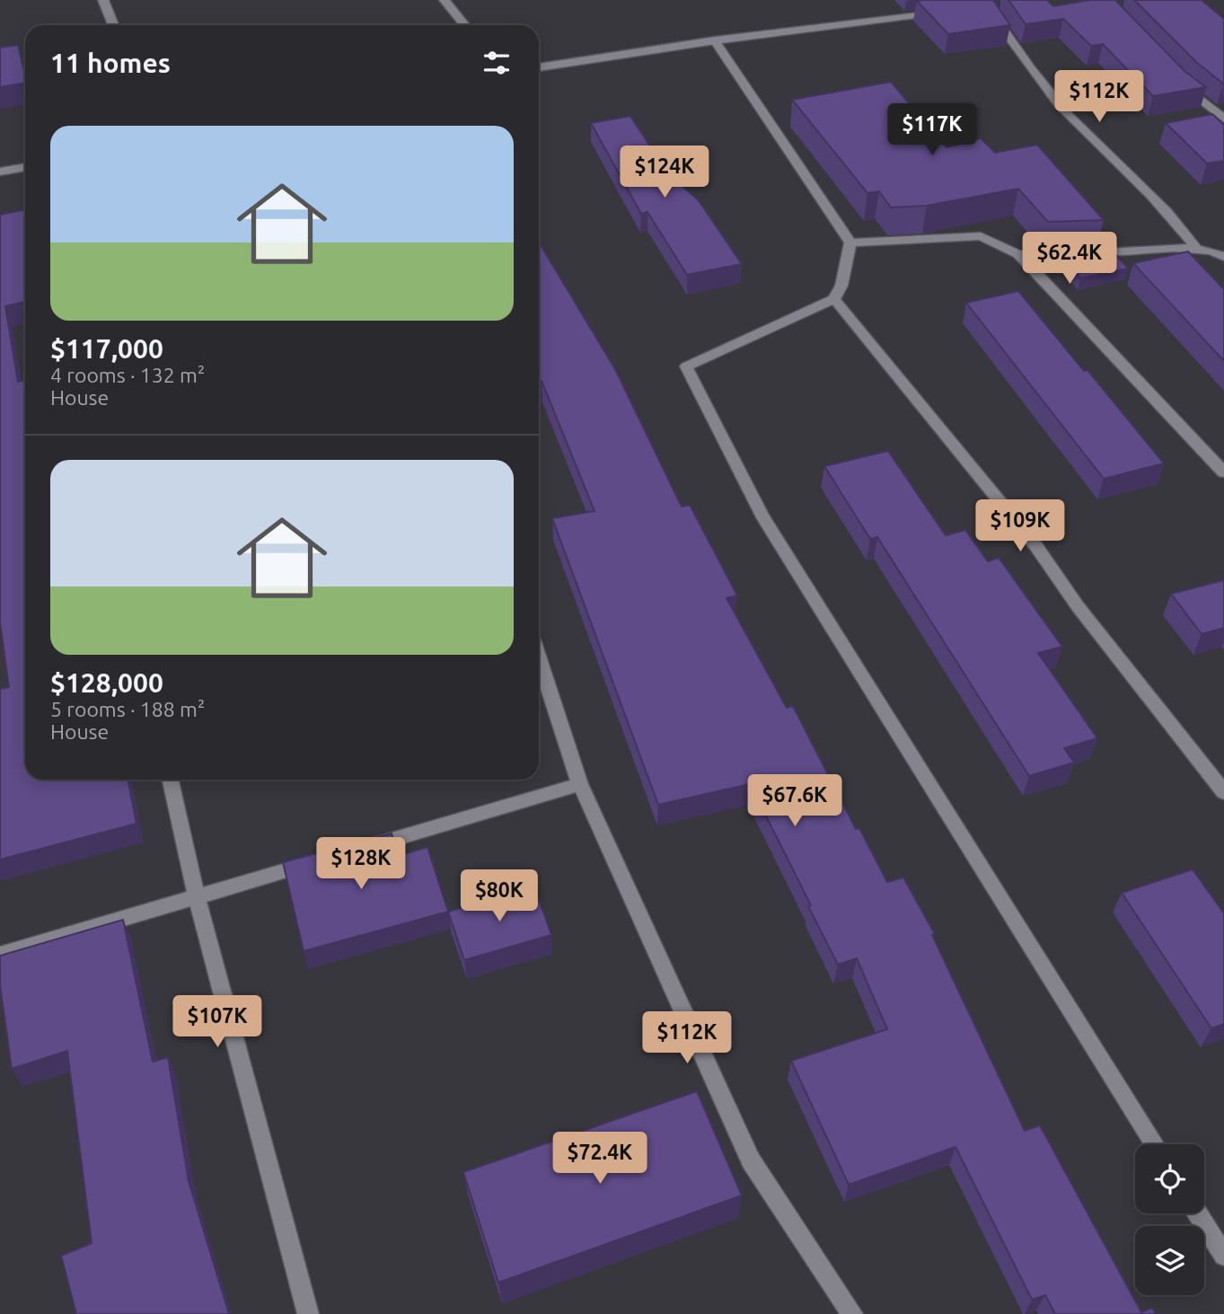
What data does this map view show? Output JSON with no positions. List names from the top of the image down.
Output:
{
  "page": {
    "heading": "11 homes",
    "price": [
      "$112K",
      "$117K",
      "$124K",
      "$62.4K",
      "$109K",
      "$67.6K",
      "$128K",
      "$80K",
      "$107K",
      "$112K",
      "$72.4K"
    ],
    "list": [
      {
        "name": "$117,000",
        "note": "4 rooms · 132 m² · House"
      },
      {
        "name": "$128,000",
        "note": "5 rooms · 188 m² · House"
      }
    ]
  }
}
